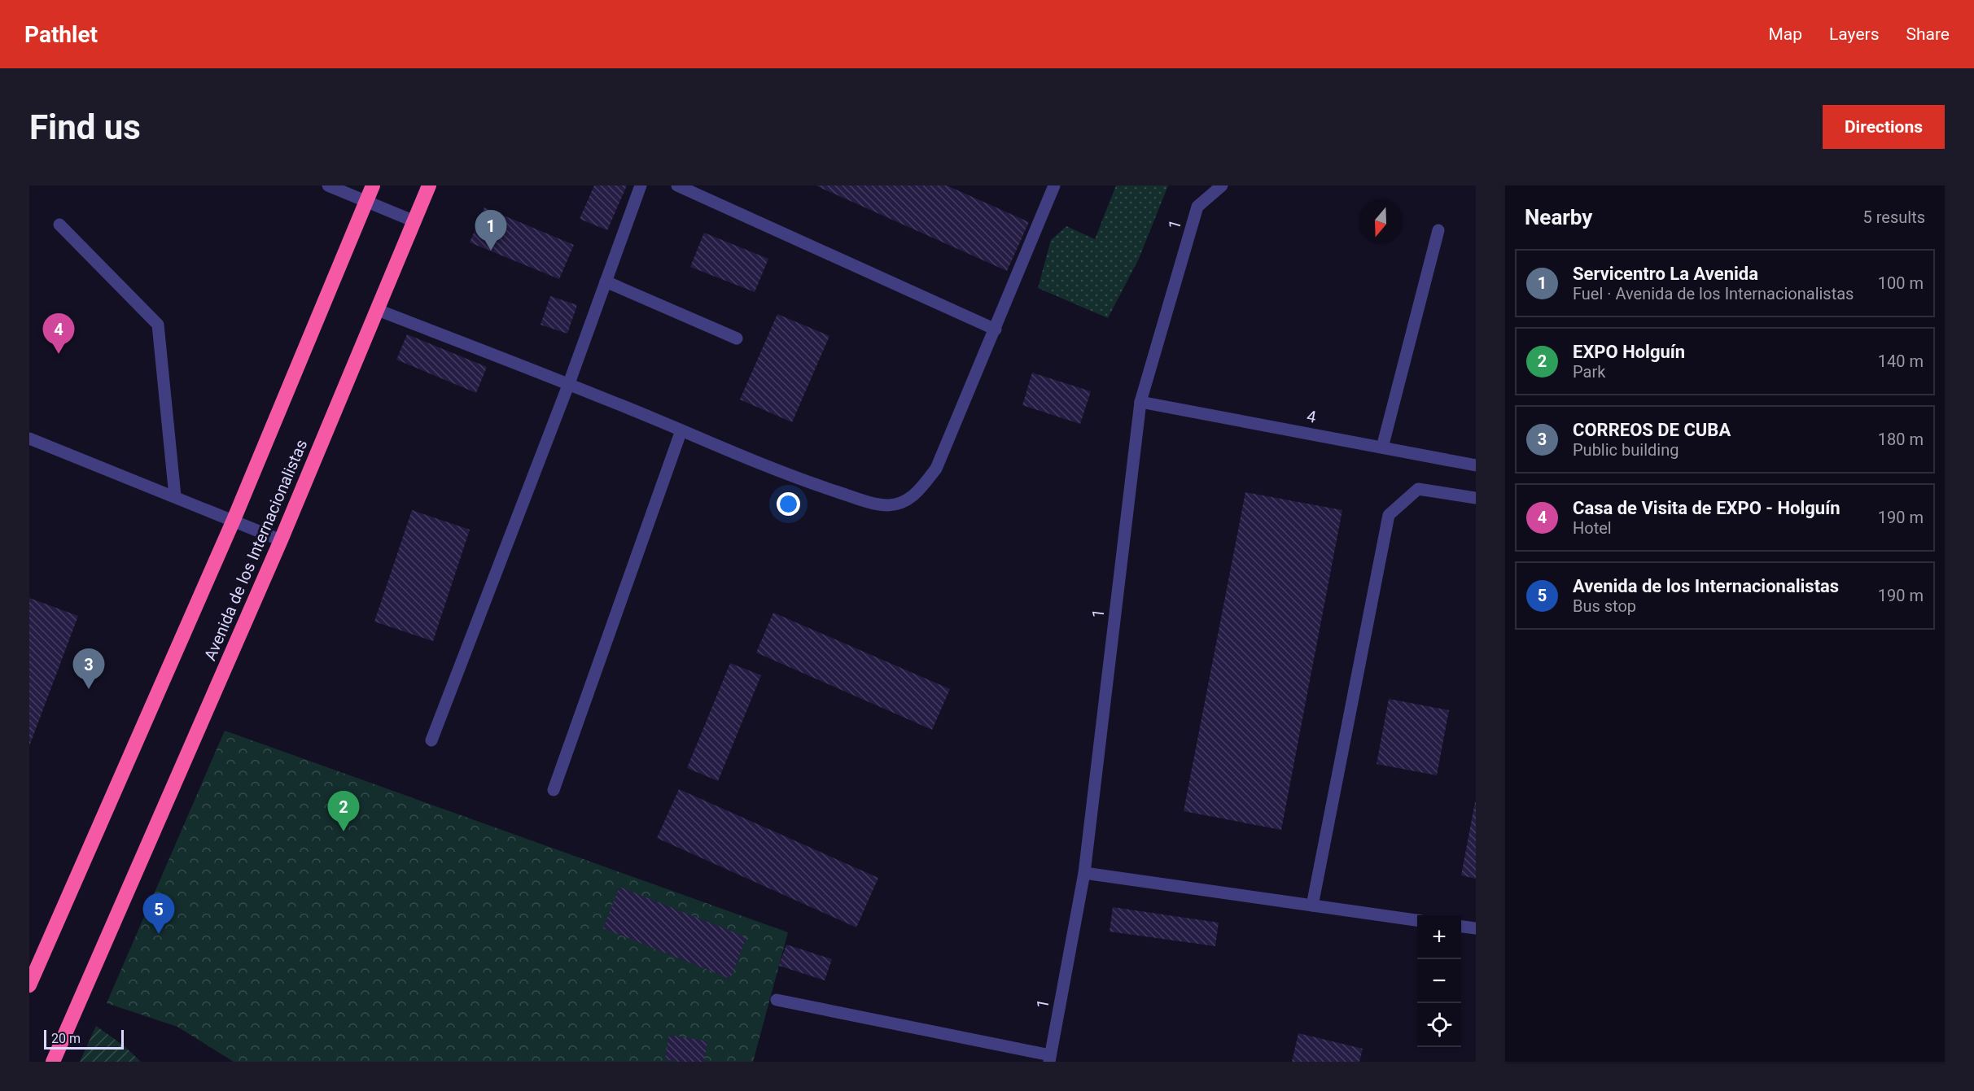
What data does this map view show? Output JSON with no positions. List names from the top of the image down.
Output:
{
  "streets": {
    "highway": ["Avenida de los Internacionalistas"],
    "street": ["1", "4"]
  },
  "crossings": [
    ["1", "4"]
  ],
  "scale_bar": "20 m",
  "north": "bottom",
  "page": {
    "header": "Pathlet",
    "nav": ["Map", "Layers", "Share"],
    "buttons": "Directions",
    "title": "Find us",
    "heading": ["Nearby", "5 results"],
    "pins": [
      "1",
      "4",
      "3",
      "2",
      "5"
    ],
    "list": [
      {
        "mark": "1",
        "name": "Servicentro La Avenida",
        "note": "Fuel · Avenida de los Internacionalistas",
        "value": "100 m"
      },
      {
        "mark": "2",
        "name": "EXPO Holguín",
        "note": "Park",
        "value": "140 m"
      },
      {
        "mark": "3",
        "name": "CORREOS DE CUBA",
        "note": "Public building",
        "value": "180 m"
      },
      {
        "mark": "4",
        "name": "Casa de Visita de EXPO - Holguín",
        "note": "Hotel",
        "value": "190 m"
      },
      {
        "mark": "5",
        "name": "Avenida de los Internacionalistas",
        "note": "Bus stop",
        "value": "190 m"
      }
    ],
    "map_buttons": ["+", "−"],
    "scale": "20 m"
  }
}
